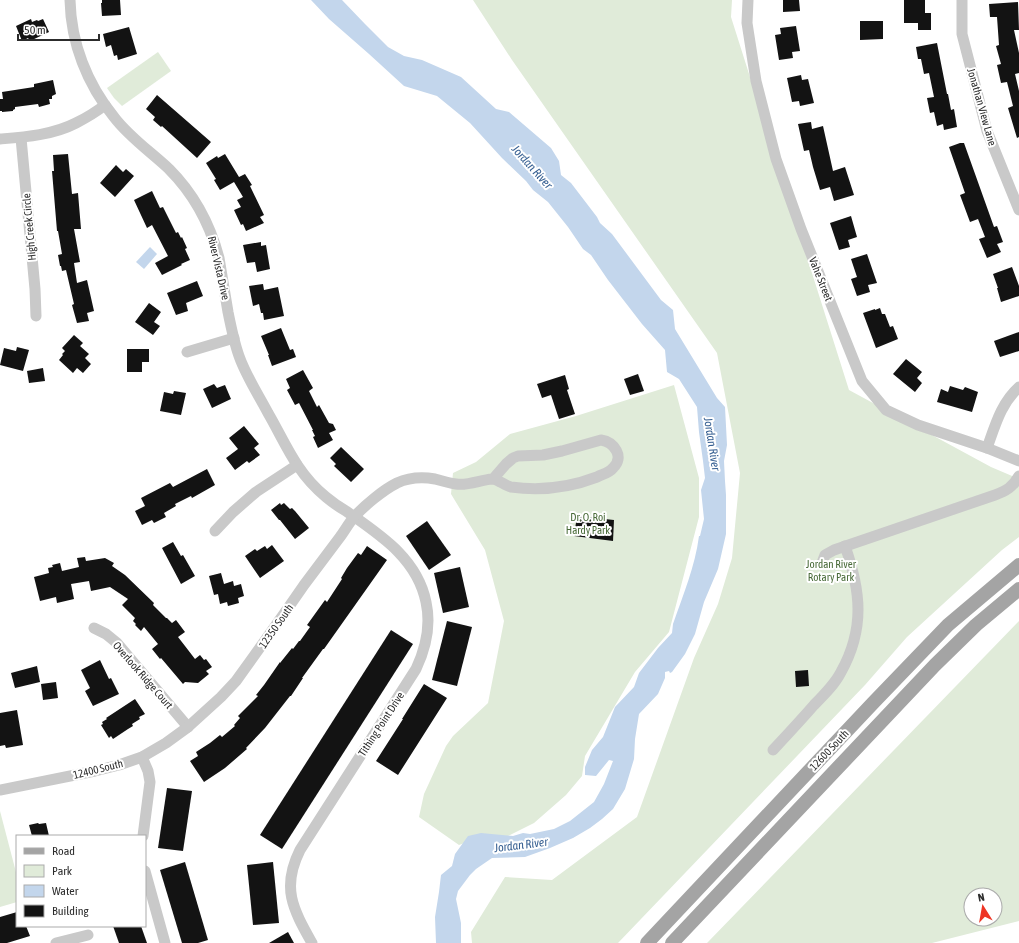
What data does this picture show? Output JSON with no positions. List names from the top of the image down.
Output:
{
  "streets": {
    "main road": ["12600 South"],
    "street": [
      "Jonathan View Lane",
      "High Creek Circle",
      "River Vista Drive",
      "Vahe Street",
      "12350 South",
      "Overlook Ridge Court",
      "Tithing Point Drive",
      "12400 South"
    ]
  },
  "crossings": [
    ["River Vista Drive", "12350 South"],
    ["River Vista Drive", "Tithing Point Drive"],
    ["12350 South", "Overlook Ridge Court"],
    ["12350 South", "Tithing Point Drive"],
    ["12350 South", "12400 South"],
    ["Overlook Ridge Court", "12400 South"]
  ],
  "water": ["Jordan River"],
  "parks": ["Dr. O. Roi Hardy Park", "Jordan River Rotary Park"],
  "legend": [
    "Road",
    "Park",
    "Water",
    "Building"
  ],
  "scale_bar": "50 m",
  "north": "top"
}
